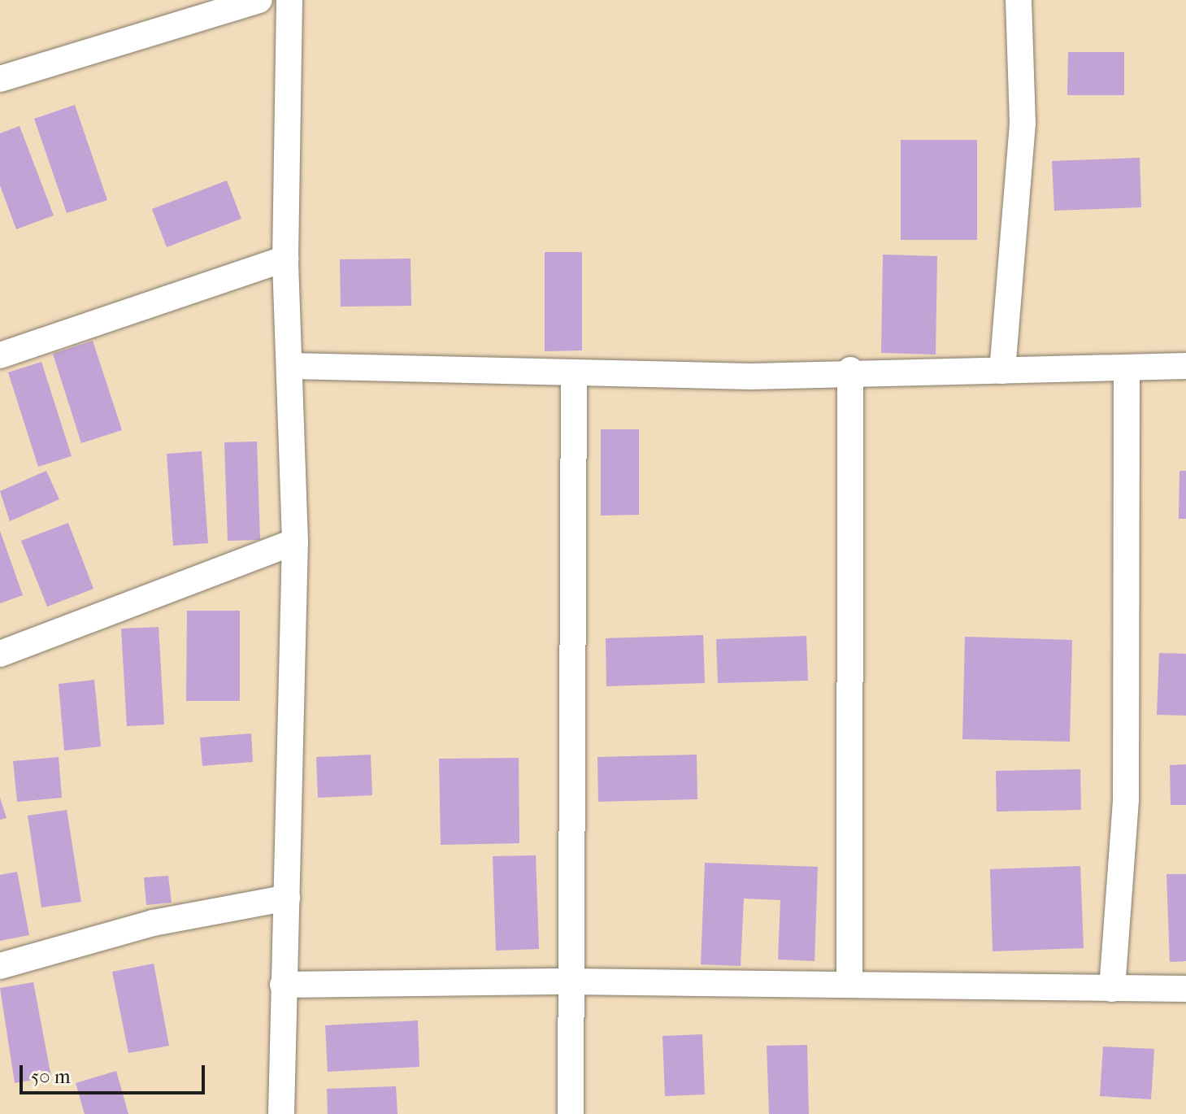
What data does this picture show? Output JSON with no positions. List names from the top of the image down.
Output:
{
  "scale_bar": "50 m"
}
